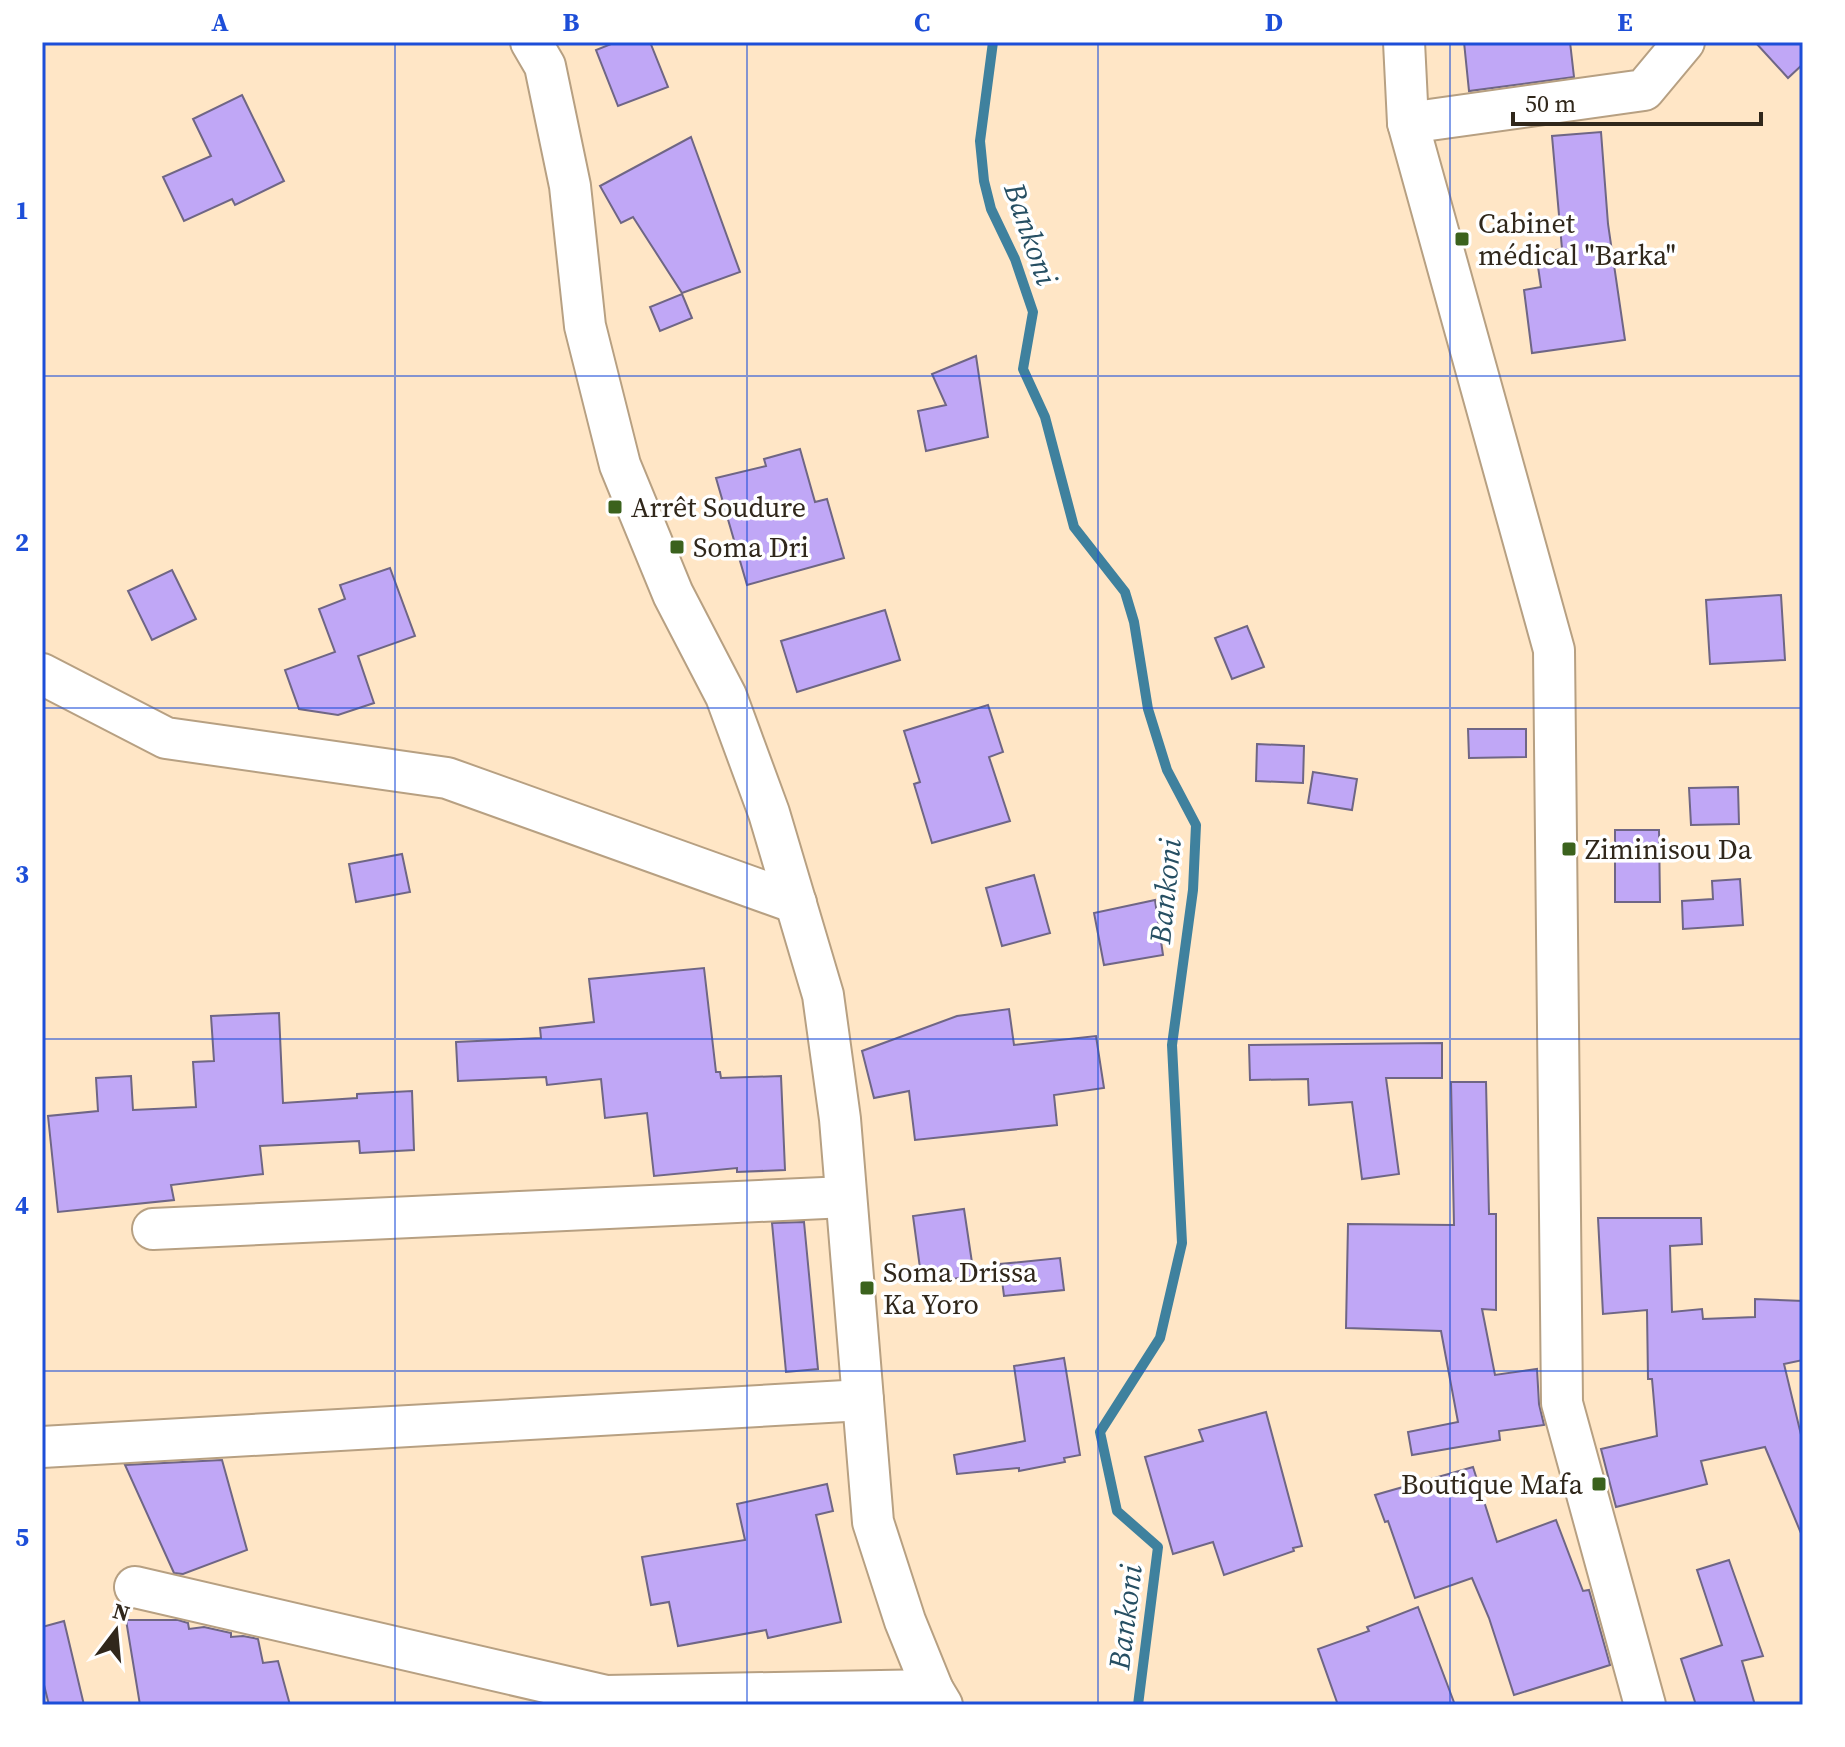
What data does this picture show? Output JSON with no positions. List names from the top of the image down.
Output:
{
  "water": ["Bankoni"],
  "places": {
    "transit": [
      "Cabinet médical \"Barka\"",
      "Arrêt Soudure",
      "Soma Dri",
      "Ziminisou Da",
      "Soma Drissa Ka Yoro",
      "Boutique Mafa"
    ]
  },
  "scale_bar": "50 m",
  "north": "top",
  "grid": {
    "columns": [
      "A",
      "B",
      "C",
      "D",
      "E"
    ],
    "rows": [
      "1",
      "2",
      "3",
      "4",
      "5"
    ]
  }
}
